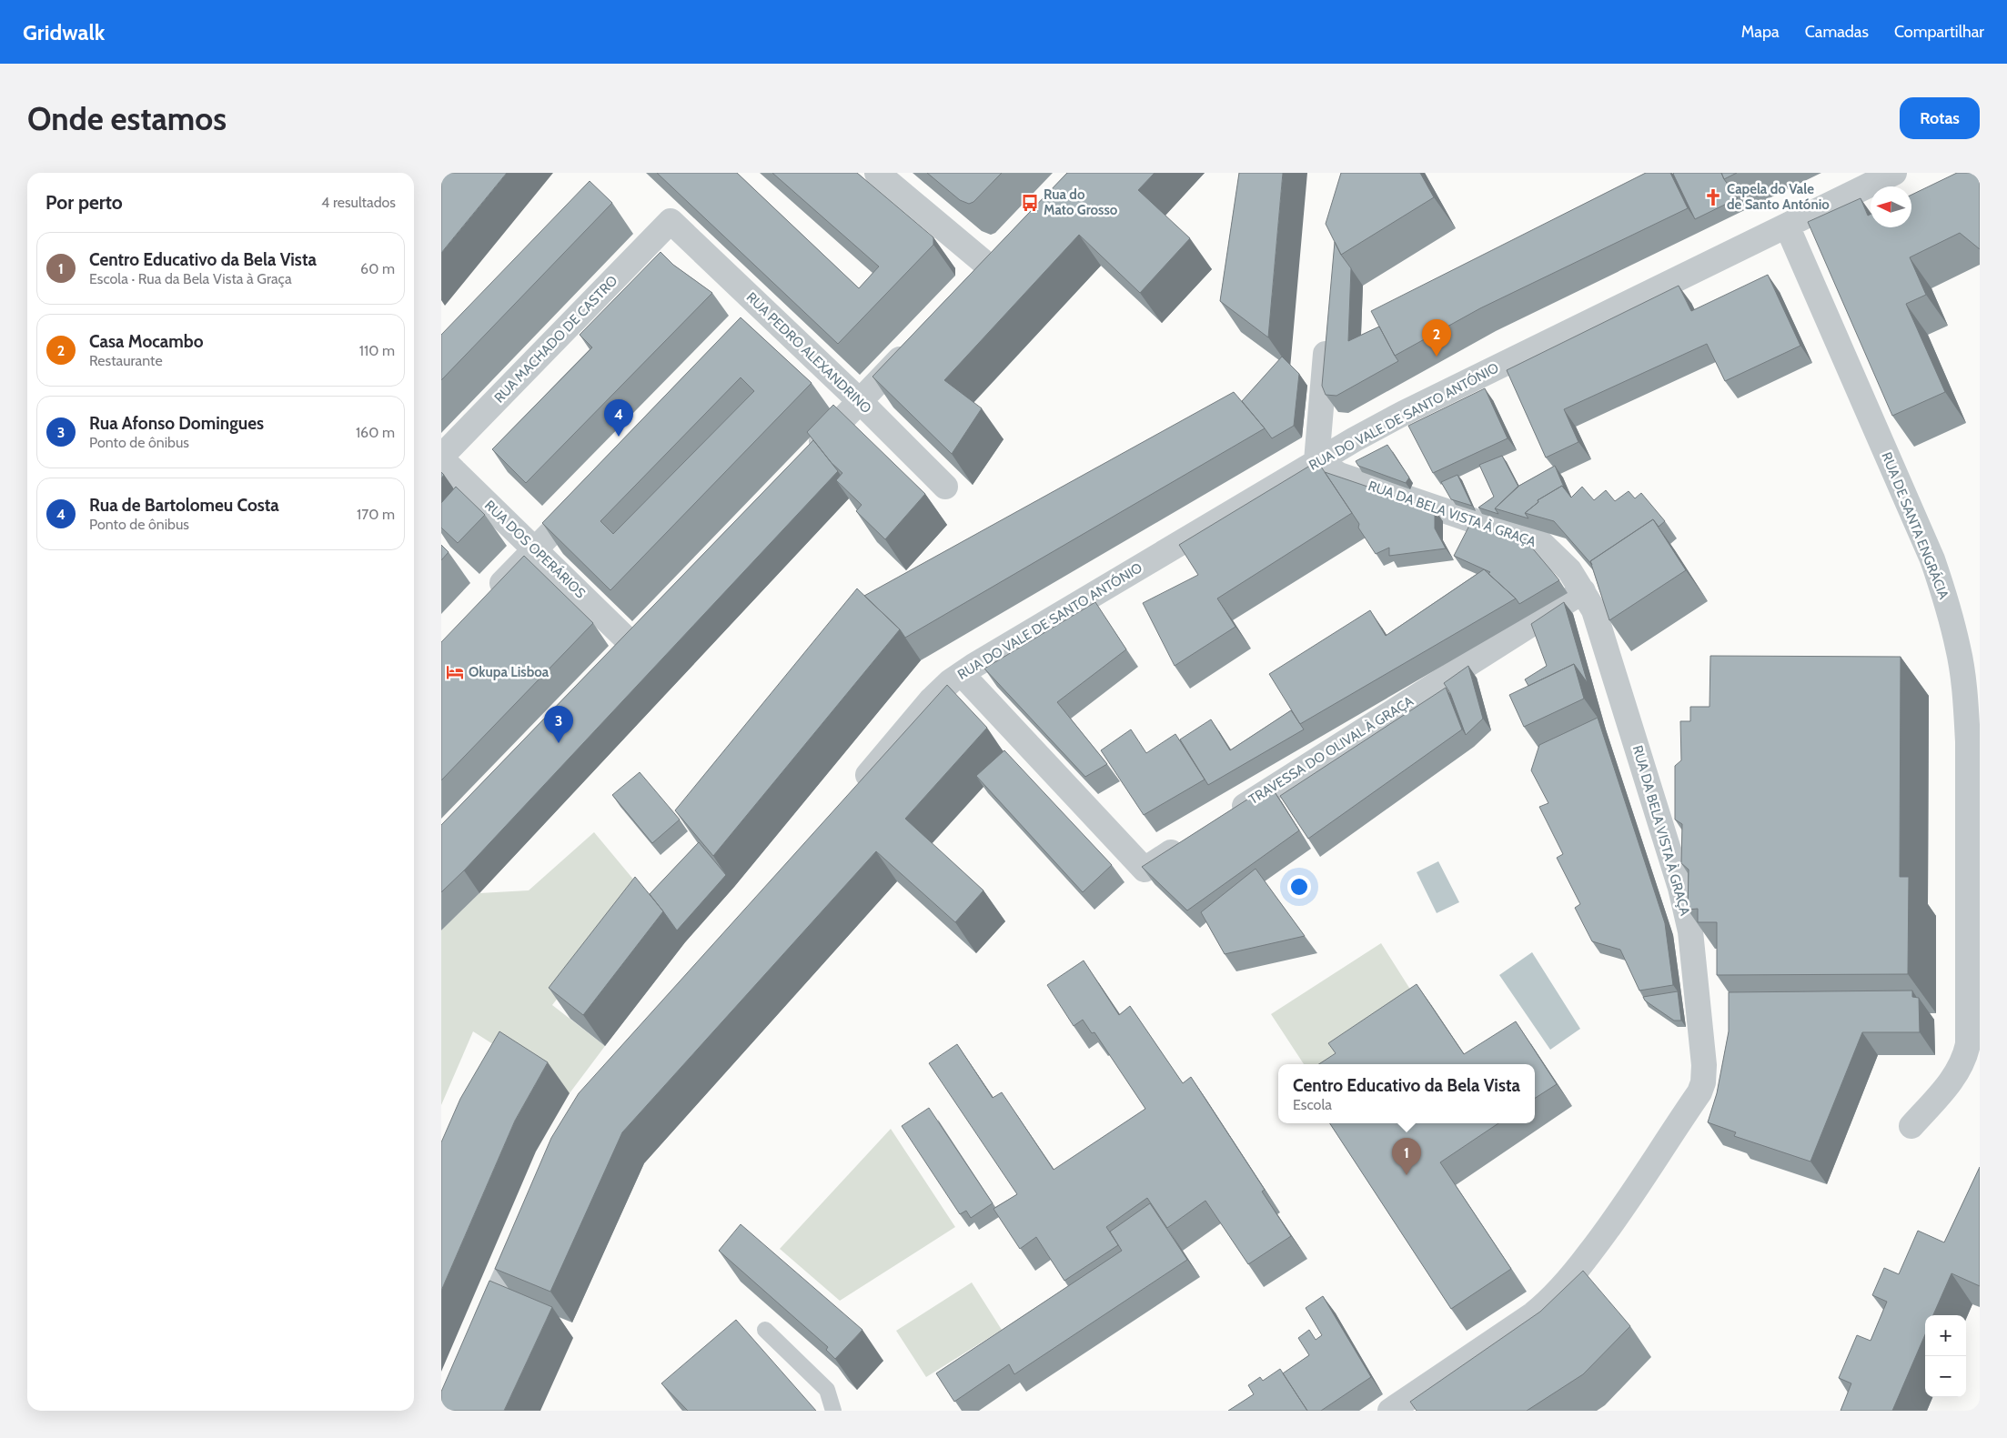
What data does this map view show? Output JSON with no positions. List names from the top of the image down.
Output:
{
  "streets": {
    "street": [
      "RUA MACHADO DE CASTRO",
      "RUA PEDRO ALEXANDRINO",
      "RUA DO VALE DE SANTO ANTÓNIO",
      "RUA DA BELA VISTA À GRAÇA",
      "RUA DE SANTA ENGRÁCIA",
      "RUA DOS OPERÁRIOS",
      "TRAVESSA DO OLIVAL À GRAÇA"
    ]
  },
  "crossings": [
    ["RUA MACHADO DE CASTRO", "RUA PEDRO ALEXANDRINO"],
    ["RUA MACHADO DE CASTRO", "RUA DOS OPERÁRIOS"],
    ["RUA DO VALE DE SANTO ANTÓNIO", "RUA DA BELA VISTA À GRAÇA"],
    ["RUA DO VALE DE SANTO ANTÓNIO", "RUA DE SANTA ENGRÁCIA"],
    ["RUA DA BELA VISTA À GRAÇA", "TRAVESSA DO OLIVAL À GRAÇA"]
  ],
  "places": {
    "church": ["Capela do Vale de Santo António"],
    "bus stop": ["Rua do Mato Grosso"],
    "hotel": ["Okupa Lisboa"]
  },
  "north": "left",
  "page": {
    "header": "Gridwalk",
    "nav": ["Mapa", "Camadas", "Compartilhar"],
    "buttons": "Rotas",
    "title": "Onde estamos",
    "heading": ["Por perto", "4 resultados"],
    "list": [
      {
        "mark": "1",
        "name": "Centro Educativo da Bela Vista",
        "note": "Escola · Rua da Bela Vista à Graça",
        "value": "60 m"
      },
      {
        "mark": "2",
        "name": "Casa Mocambo",
        "note": "Restaurante",
        "value": "110 m"
      },
      {
        "mark": "3",
        "name": "Rua Afonso Domingues",
        "note": "Ponto de ônibus",
        "value": "160 m"
      },
      {
        "mark": "4",
        "name": "Rua de Bartolomeu Costa",
        "note": "Ponto de ônibus",
        "value": "170 m"
      }
    ],
    "pins": [
      "2",
      "4",
      "3",
      "1"
    ],
    "popup": ["Centro Educativo da Bela Vista", "Escola"],
    "map_buttons": ["+", "−"]
  }
}
